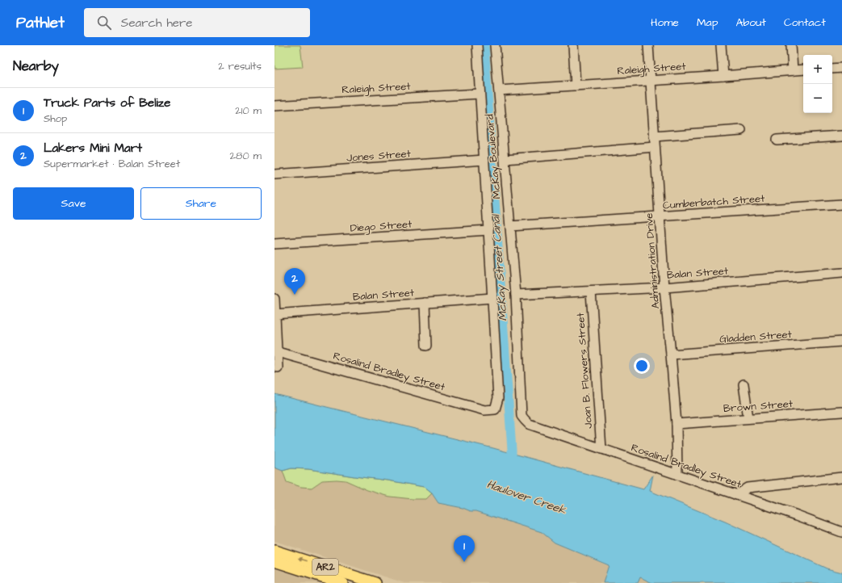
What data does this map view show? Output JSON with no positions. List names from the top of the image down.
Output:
{
  "streets": {
    "main road": ["AR2"],
    "street": [
      "Raleigh Street",
      "Jones Street",
      "McKay Boulevard",
      "Cumberbatch Street",
      "Diego Street",
      "Administration Drive",
      "Balan Street",
      "Gladden Street",
      "Joan B. Flowers Street",
      "Rosalind Bradley Street",
      "Brown Street"
    ]
  },
  "crossings": [
    ["Raleigh Street", "McKay Boulevard"],
    ["Raleigh Street", "Administration Drive"],
    ["Jones Street", "McKay Boulevard"],
    ["McKay Boulevard", "Cumberbatch Street"],
    ["McKay Boulevard", "Diego Street"],
    ["McKay Boulevard", "Balan Street"],
    ["McKay Boulevard", "Rosalind Bradley Street"],
    ["Cumberbatch Street", "Administration Drive"],
    ["Administration Drive", "Balan Street"],
    ["Administration Drive", "Gladden Street"],
    ["Administration Drive", "Rosalind Bradley Street"],
    ["Administration Drive", "Brown Street"],
    ["Balan Street", "Joan B. Flowers Street"],
    ["Joan B. Flowers Street", "Rosalind Bradley Street"]
  ],
  "water": ["McKay Street Canal", "Haulover Creek"],
  "page": {
    "header": "Pathlet",
    "search": "Search here",
    "nav": [
      "Home",
      "Map",
      "About",
      "Contact"
    ],
    "heading": ["Nearby", "2 results"],
    "map_buttons": ["+", "−"],
    "list": [
      {
        "mark": "1",
        "name": "Truck Parts of Belize",
        "note": "Shop",
        "value": "210 m"
      },
      {
        "mark": "2",
        "name": "Lakers Mini Mart",
        "note": "Supermarket · Balan Street",
        "value": "280 m"
      }
    ],
    "buttons": ["Save", "Share"],
    "pins": ["2", "1"]
  }
}
